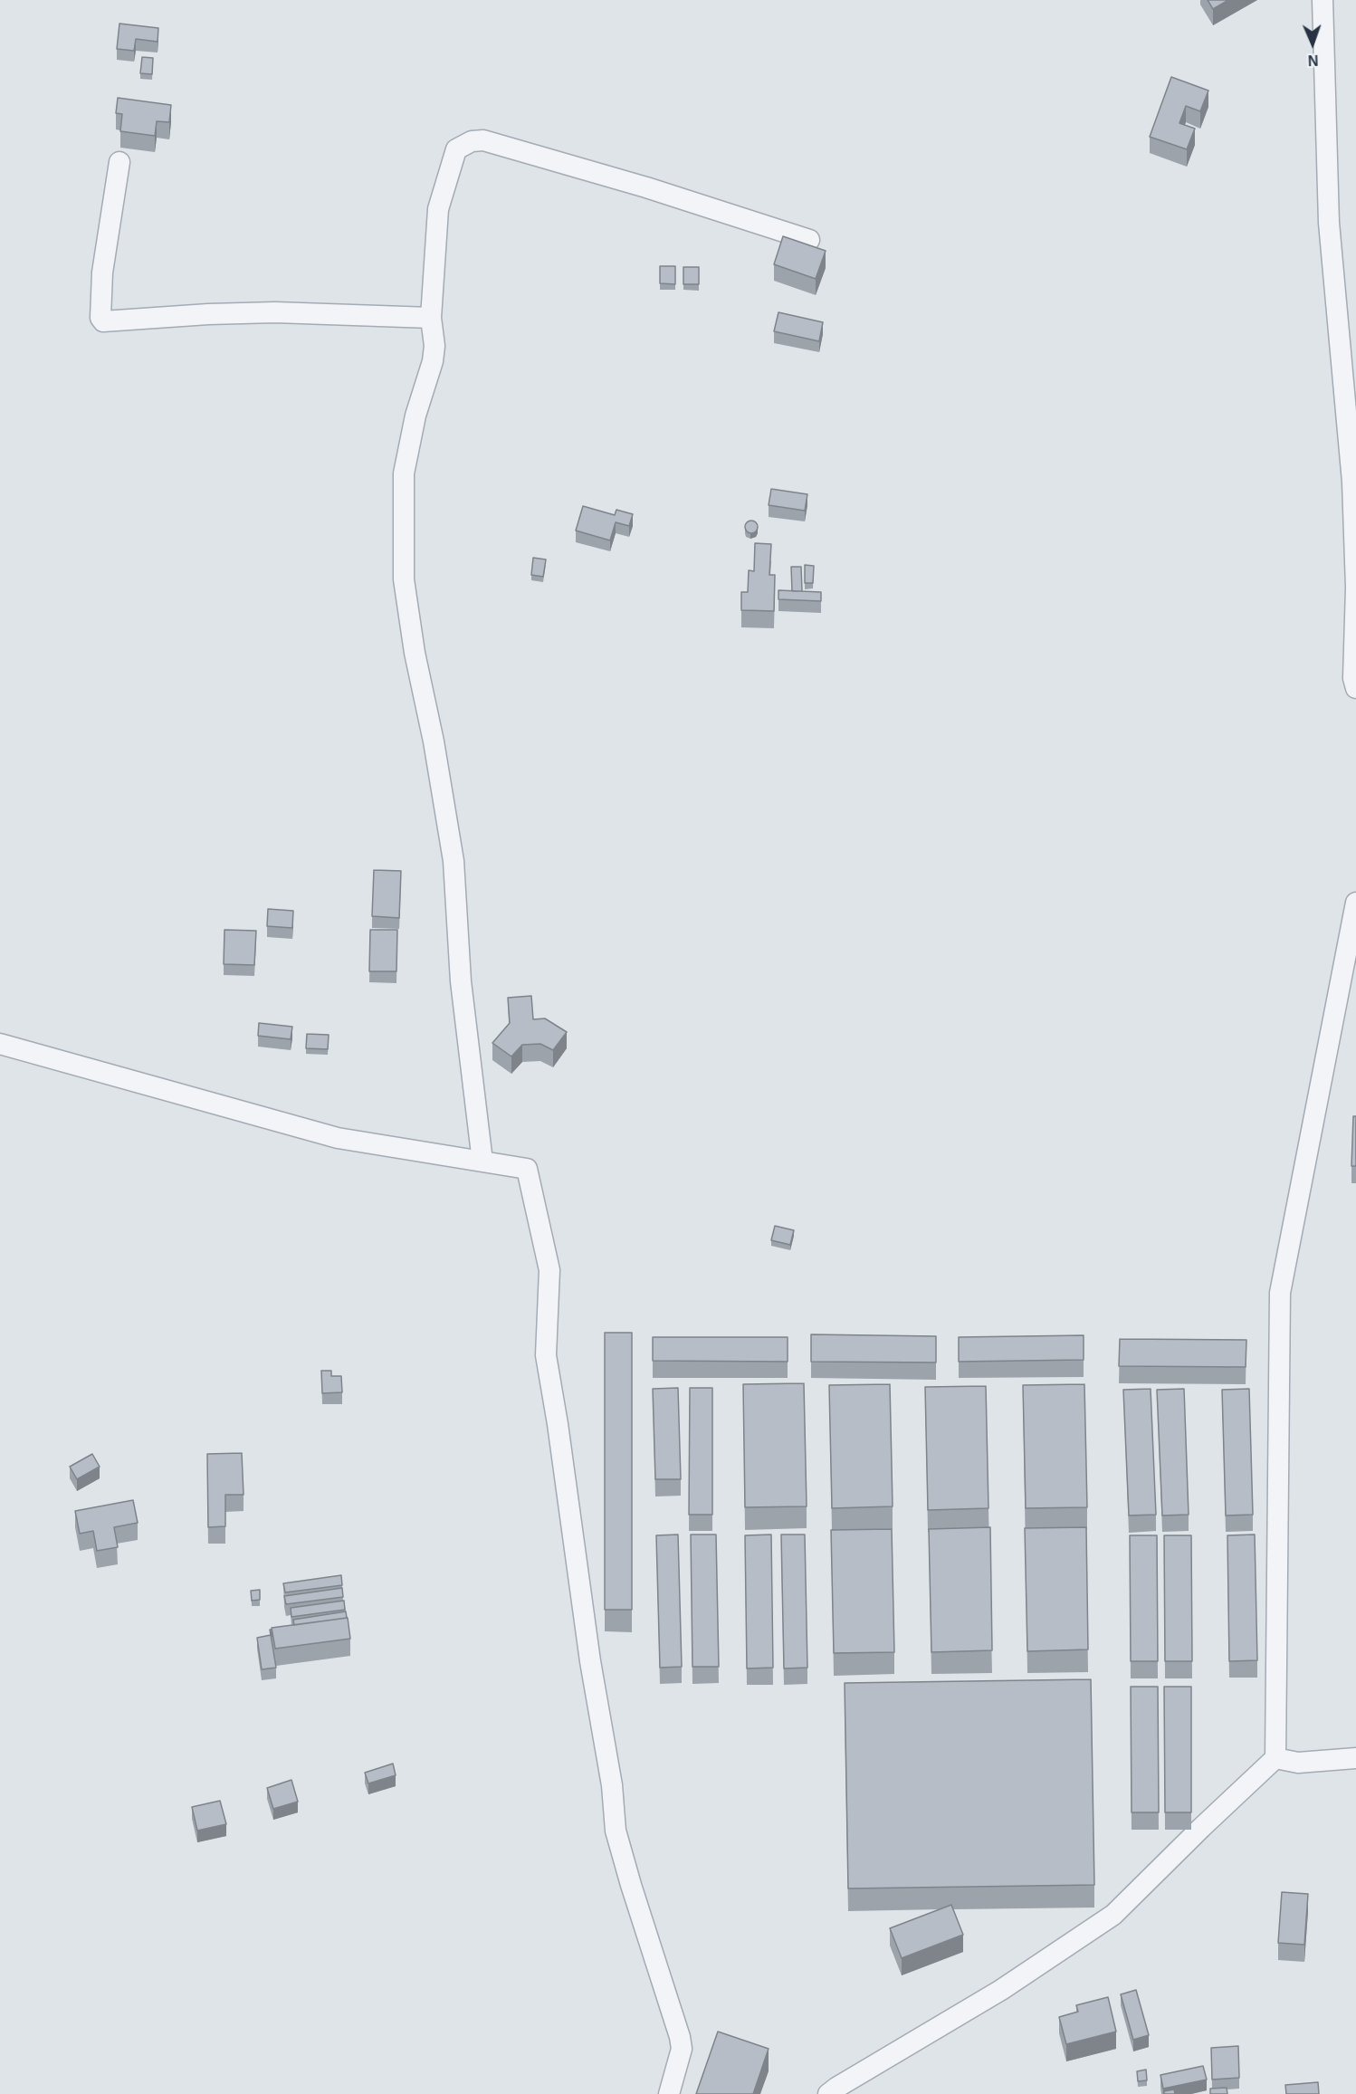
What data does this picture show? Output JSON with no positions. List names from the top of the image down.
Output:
{
  "north": "bottom"
}
